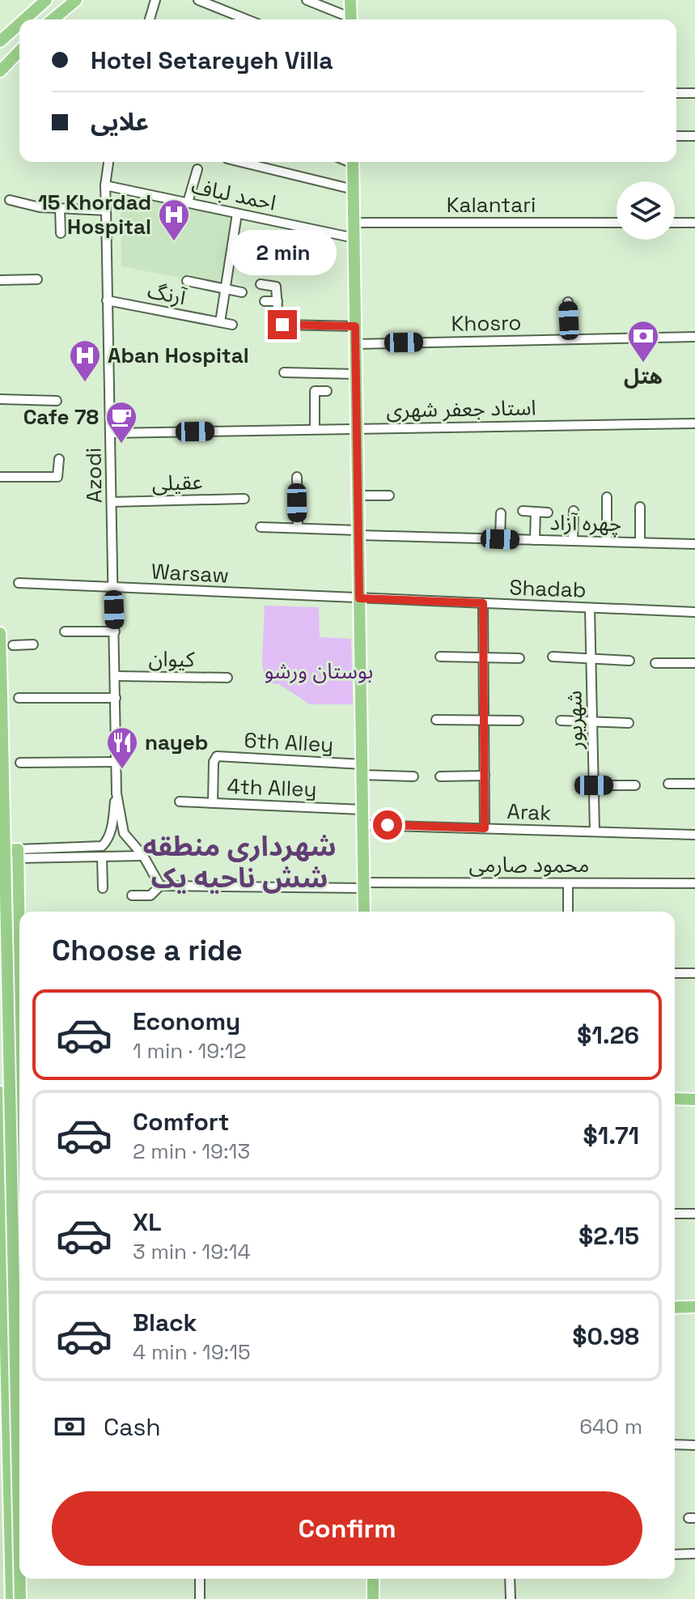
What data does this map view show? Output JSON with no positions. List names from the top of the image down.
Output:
{
  "streets": {
    "street": [
      "احمد لباف",
      "Kalantari",
      "آرنگ",
      "Khosro",
      "استاد جعفر شهری",
      "Azodi",
      "عقیلی",
      "چهره آزاد",
      "Warsaw",
      "Shadab",
      "کیوان",
      "شهریور",
      "6th Alley",
      "4th Alley",
      "Arak",
      "محمود صارمی"
    ]
  },
  "crossings": [
    ["احمد لباف", "Azodi"],
    ["آرنگ", "Azodi"],
    ["استاد جعفر شهری", "Azodi"],
    ["Azodi", "عقیلی"],
    ["Azodi", "Warsaw"],
    ["Azodi", "کیوان"],
    ["Warsaw", "Shadab"],
    ["Shadab", "شهریور"],
    ["شهریور", "Arak"],
    ["6th Alley", "4th Alley"]
  ],
  "districts": ["شهرداری منطقه شش ناحیه یک"],
  "parks": ["بوستان ورشو"],
  "places": {
    "hospital": ["15 Khordad Hospital", "Aban Hospital"],
    "bank": ["هتل"],
    "cafe": ["Cafe 78"],
    "restaurant": ["nayeb"]
  },
  "page": {
    "banner": ["Hotel Setareyeh Villa", "علایی"],
    "bubble": "2 min",
    "heading": "Choose a ride",
    "list": [
      {
        "name": "Economy",
        "note": "1 min · 19:12",
        "value": "$1.26"
      },
      {
        "name": "Comfort",
        "note": "2 min · 19:13",
        "value": "$1.71"
      },
      {
        "name": "XL",
        "note": "3 min · 19:14",
        "value": "$2.15"
      },
      {
        "name": "Black",
        "note": "4 min · 19:15",
        "value": "$0.98"
      }
    ],
    "pay": ["Cash", "640 m"],
    "buttons": "Confirm"
  }
}
